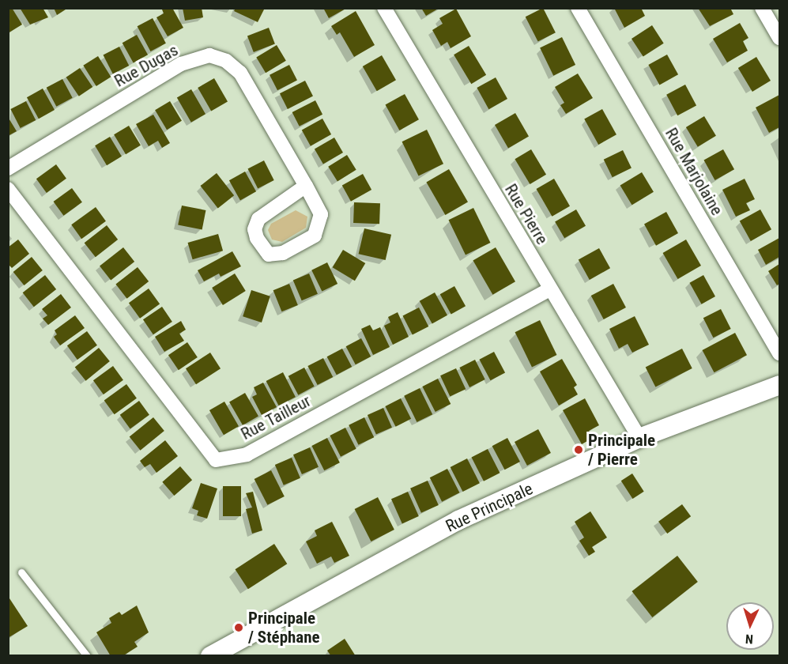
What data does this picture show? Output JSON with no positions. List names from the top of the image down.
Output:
{
  "streets": {
    "street": [
      "Rue Dugas",
      "Rue Marjolaine",
      "Rue Pierre",
      "Rue Tailleur",
      "Rue Principale"
    ]
  },
  "crossings": [
    ["Rue Pierre", "Rue Tailleur"],
    ["Rue Pierre", "Rue Principale"]
  ],
  "places": ["Principale / Pierre", "Principale / Stéphane"],
  "north": "bottom"
}
